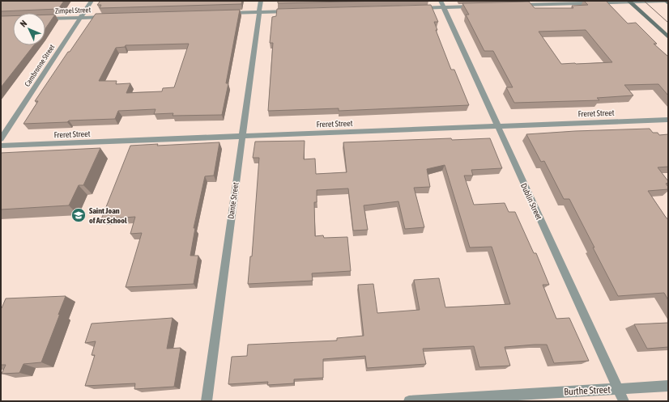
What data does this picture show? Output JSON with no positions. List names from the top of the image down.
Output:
{
  "streets": {
    "street": [
      "Zimpel Street",
      "Cambronne Street",
      "Freret Street",
      "Dante Street",
      "Dublin Street",
      "Burthe Street"
    ]
  },
  "crossings": [
    ["Zimpel Street", "Cambronne Street"],
    ["Freret Street", "Dante Street"],
    ["Freret Street", "Dublin Street"],
    ["Dublin Street", "Burthe Street"]
  ],
  "places": {
    "school or university": ["Saint Joan of Arc School"]
  },
  "north": "top left"
}
